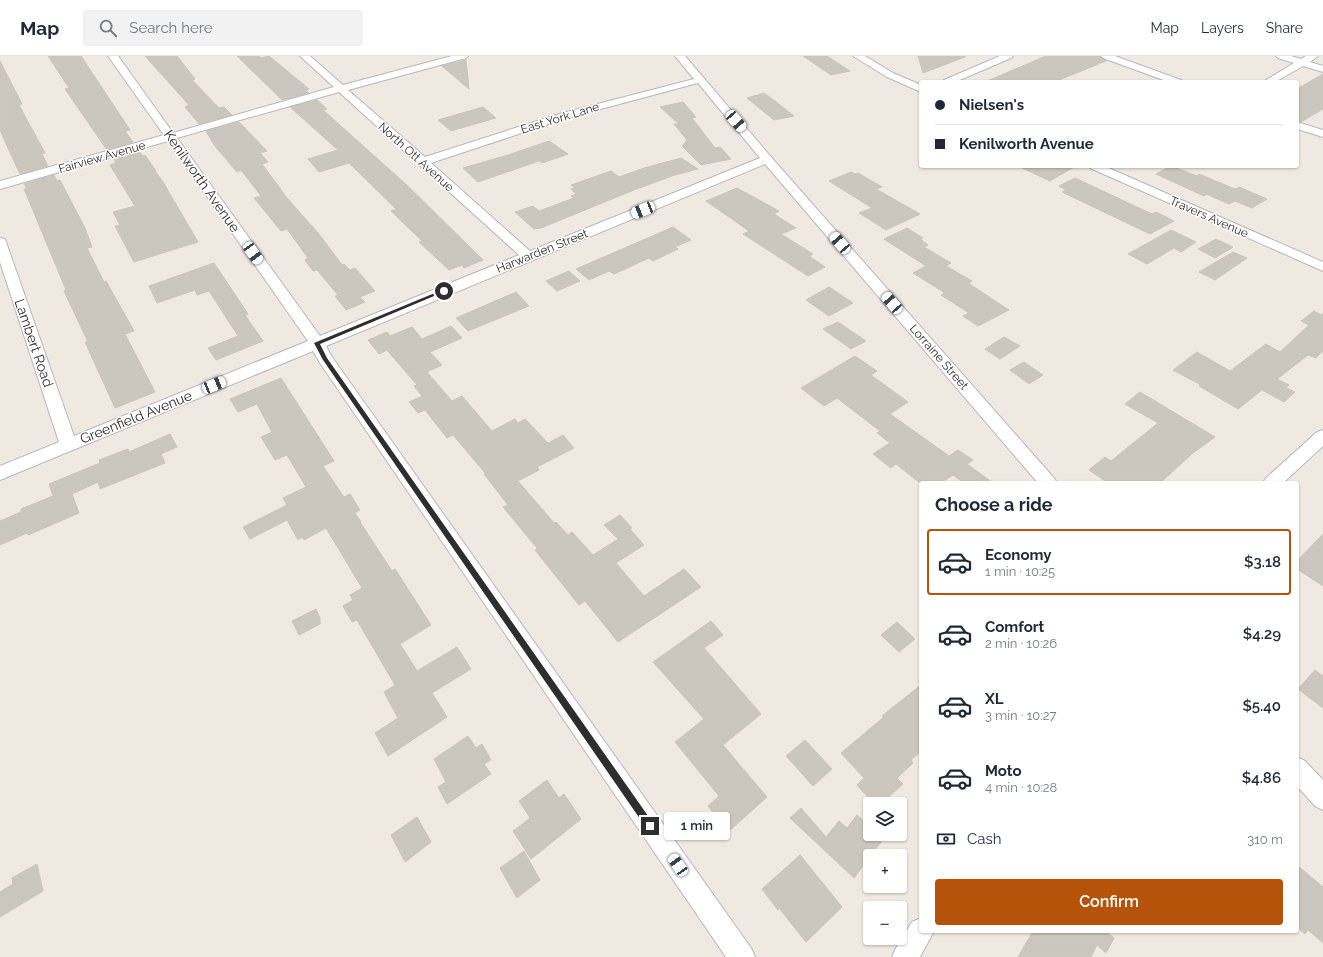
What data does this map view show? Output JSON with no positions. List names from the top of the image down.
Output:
{
  "streets": {
    "street": [
      "East York Lane",
      "Fairview Avenue",
      "North Ott Avenue",
      "Kenilworth Avenue",
      "Travers Avenue",
      "Harwarden Street",
      "Lambert Road",
      "Lorraine Street",
      "Greenfield Avenue"
    ]
  },
  "crossings": [
    ["East York Lane", "North Ott Avenue"],
    ["East York Lane", "Lorraine Street"],
    ["Fairview Avenue", "North Ott Avenue"],
    ["Fairview Avenue", "Kenilworth Avenue"],
    ["North Ott Avenue", "Harwarden Street"],
    ["Kenilworth Avenue", "Harwarden Street"],
    ["Kenilworth Avenue", "Greenfield Avenue"],
    ["Harwarden Street", "Lorraine Street"],
    ["Harwarden Street", "Greenfield Avenue"],
    ["Lambert Road", "Greenfield Avenue"]
  ],
  "page": {
    "header": "Map",
    "search": "Search here",
    "nav": ["Map", "Layers", "Share"],
    "banner": ["Nielsen's", "Kenilworth Avenue"],
    "heading": "Choose a ride",
    "list": [
      {
        "name": "Economy",
        "note": "1 min · 10:25",
        "value": "$3.18"
      },
      {
        "name": "Comfort",
        "note": "2 min · 10:26",
        "value": "$4.29"
      },
      {
        "name": "XL",
        "note": "3 min · 10:27",
        "value": "$5.40"
      },
      {
        "name": "Moto",
        "note": "4 min · 10:28",
        "value": "$4.86"
      }
    ],
    "map_buttons": ["+", "−"],
    "bubble": "1 min",
    "pay": ["Cash", "310 m"],
    "buttons": "Confirm"
  }
}
